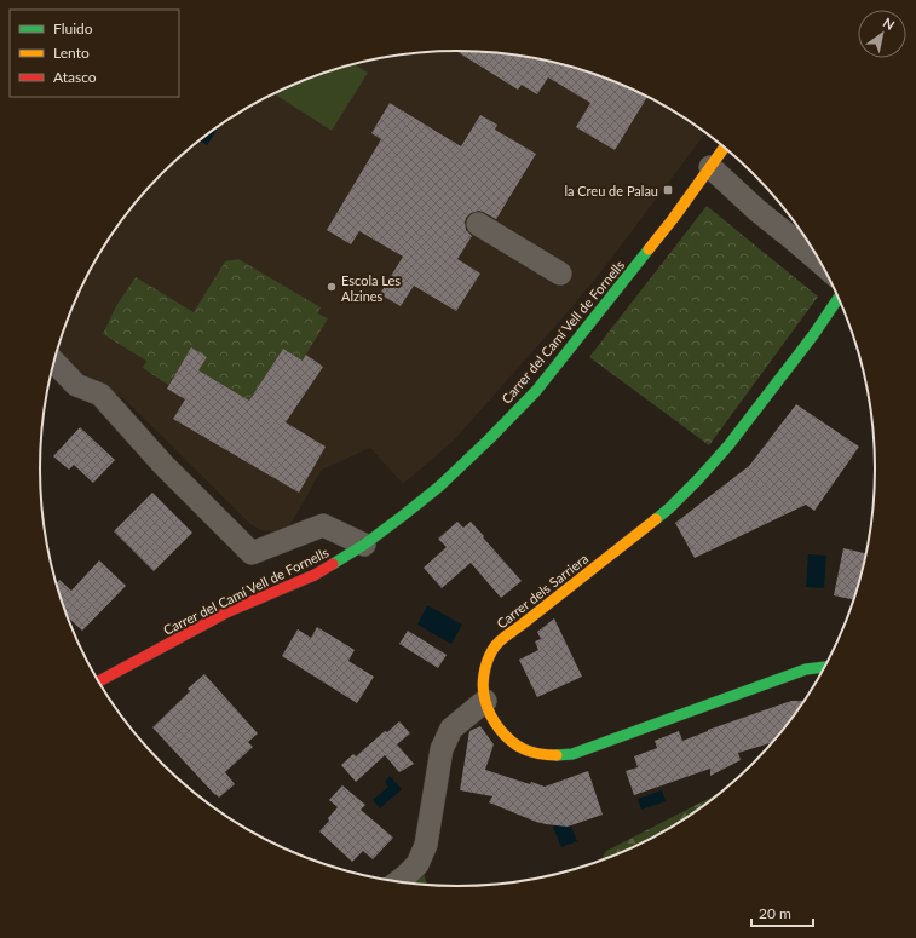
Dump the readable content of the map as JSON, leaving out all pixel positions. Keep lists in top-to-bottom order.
{
  "streets": {
    "street": ["Carrer del Camí Vell de Fornells", "Carrer dels Sarriera"]
  },
  "places": {
    "transit": ["la Creu de Palau"],
    "other": ["Escola Les Alzines"]
  },
  "legend": ["Fluido", "Lento", "Atasco"],
  "scale_bar": "20 m",
  "north": "top right"
}
